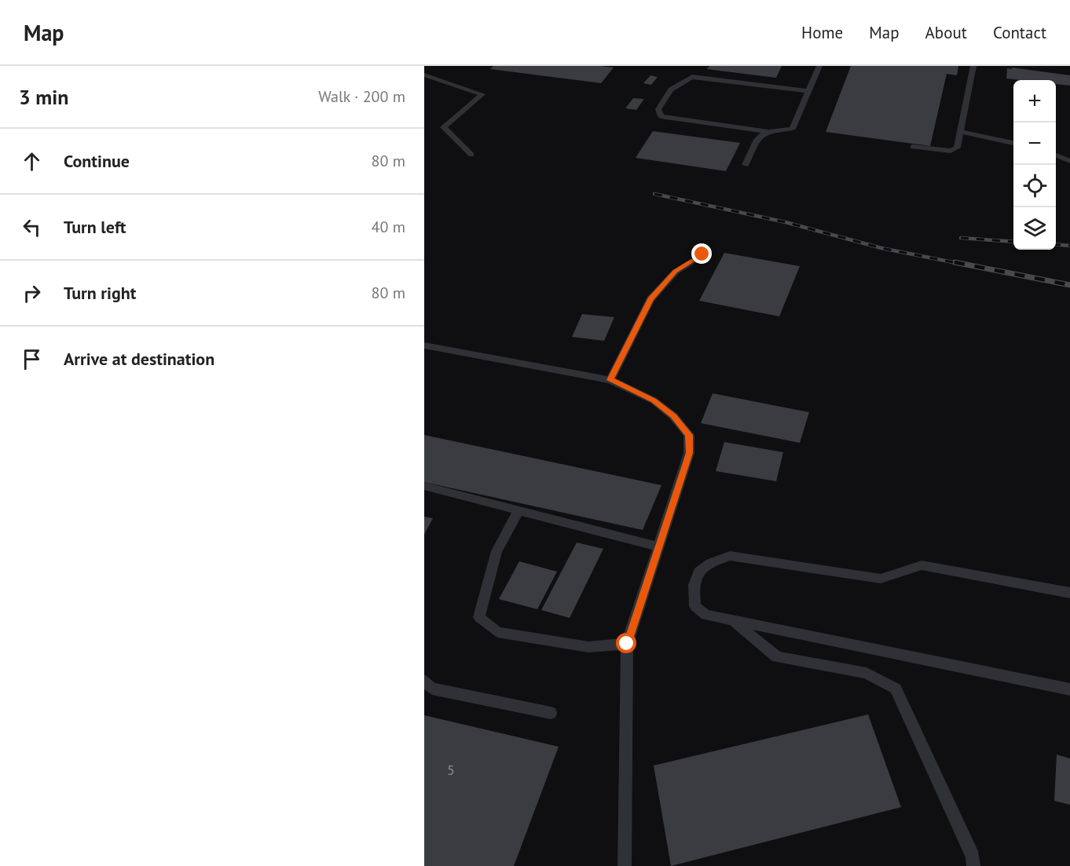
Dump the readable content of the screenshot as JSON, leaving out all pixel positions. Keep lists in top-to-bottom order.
{
  "house_numbers": ["5"],
  "page": {
    "header": "Map",
    "nav": [
      "Home",
      "Map",
      "About",
      "Contact"
    ],
    "heading": ["3 min", "Walk · 200 m"],
    "map_buttons": ["+", "−"],
    "list": [
      ["Continue", "80 m"],
      ["Turn left", "40 m"],
      ["Turn right", "80 m"],
      "Arrive at destination"
    ]
  }
}
